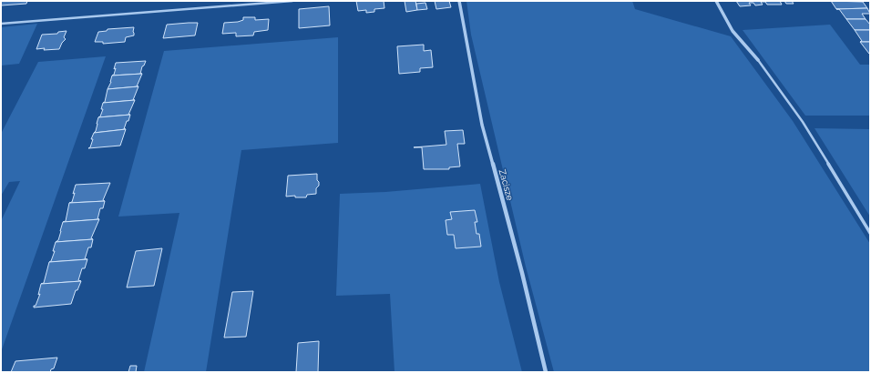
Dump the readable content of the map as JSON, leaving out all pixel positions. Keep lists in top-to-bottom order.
{
  "streets": {
    "street": ["Zacisze"]
  }
}
